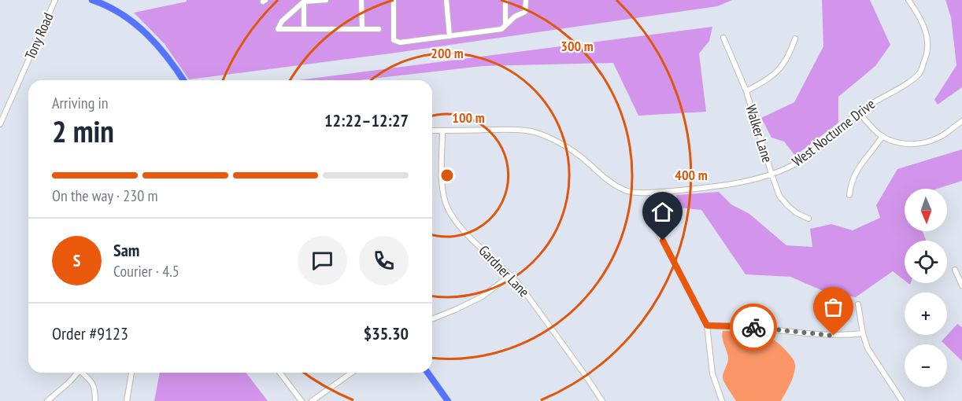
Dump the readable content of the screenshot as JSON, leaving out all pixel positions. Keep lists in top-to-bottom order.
{
  "streets": {
    "street": [
      "Tony Road",
      "West Nocturne Drive",
      "Walker Lane",
      "Gardner Lane"
    ]
  },
  "crossings": [
    ["West Nocturne Drive", "Walker Lane"],
    ["West Nocturne Drive", "Gardner Lane"]
  ],
  "north": "bottom",
  "page": {
    "heading": ["2 min", "Arriving in", "12:22–12:27"],
    "panel": [
      "Sam",
      "Courier · 4.5",
      "Order #9123",
      "$35.30"
    ],
    "bar": "On the way · 230 m",
    "map_buttons": ["+", "−"],
    "round": "S"
  },
  "rings": [
    "300 m",
    "200 m",
    "100 m",
    "400 m"
  ]
}
